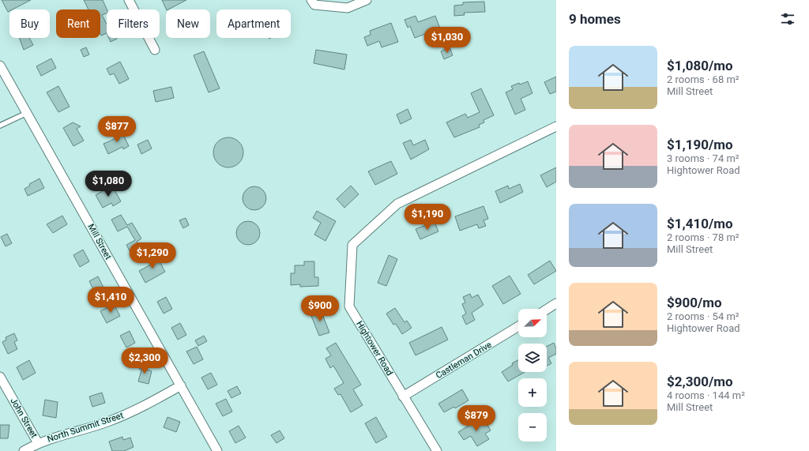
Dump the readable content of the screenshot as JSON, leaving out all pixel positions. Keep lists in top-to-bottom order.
{
  "streets": {
    "street": [
      "Mill Street",
      "Hightower Road",
      "Castleman Drive",
      "John Street",
      "North Summit Street"
    ]
  },
  "crossings": [
    ["Mill Street", "North Summit Street"],
    ["Hightower Road", "Castleman Drive"],
    ["John Street", "North Summit Street"]
  ],
  "north": "top right",
  "page": {
    "heading": "9 homes",
    "chip": [
      "Buy",
      "Rent",
      "Filters",
      "New",
      "Apartment"
    ],
    "price": [
      "$1,030",
      "$877",
      "$1,080",
      "$1,190",
      "$1,290",
      "$1,410",
      "$900",
      "$2,300",
      "$879"
    ],
    "list": [
      {
        "name": "$1,080/mo",
        "note": "2 rooms · 68 m² · Mill Street"
      },
      {
        "name": "$1,190/mo",
        "note": "3 rooms · 74 m² · Hightower Road"
      },
      {
        "name": "$1,410/mo",
        "note": "2 rooms · 78 m² · Mill Street"
      },
      {
        "name": "$900/mo",
        "note": "2 rooms · 54 m² · Hightower Road"
      },
      {
        "name": "$2,300/mo",
        "note": "4 rooms · 144 m² · Mill Street"
      }
    ],
    "map_buttons": ["+", "−"]
  }
}
